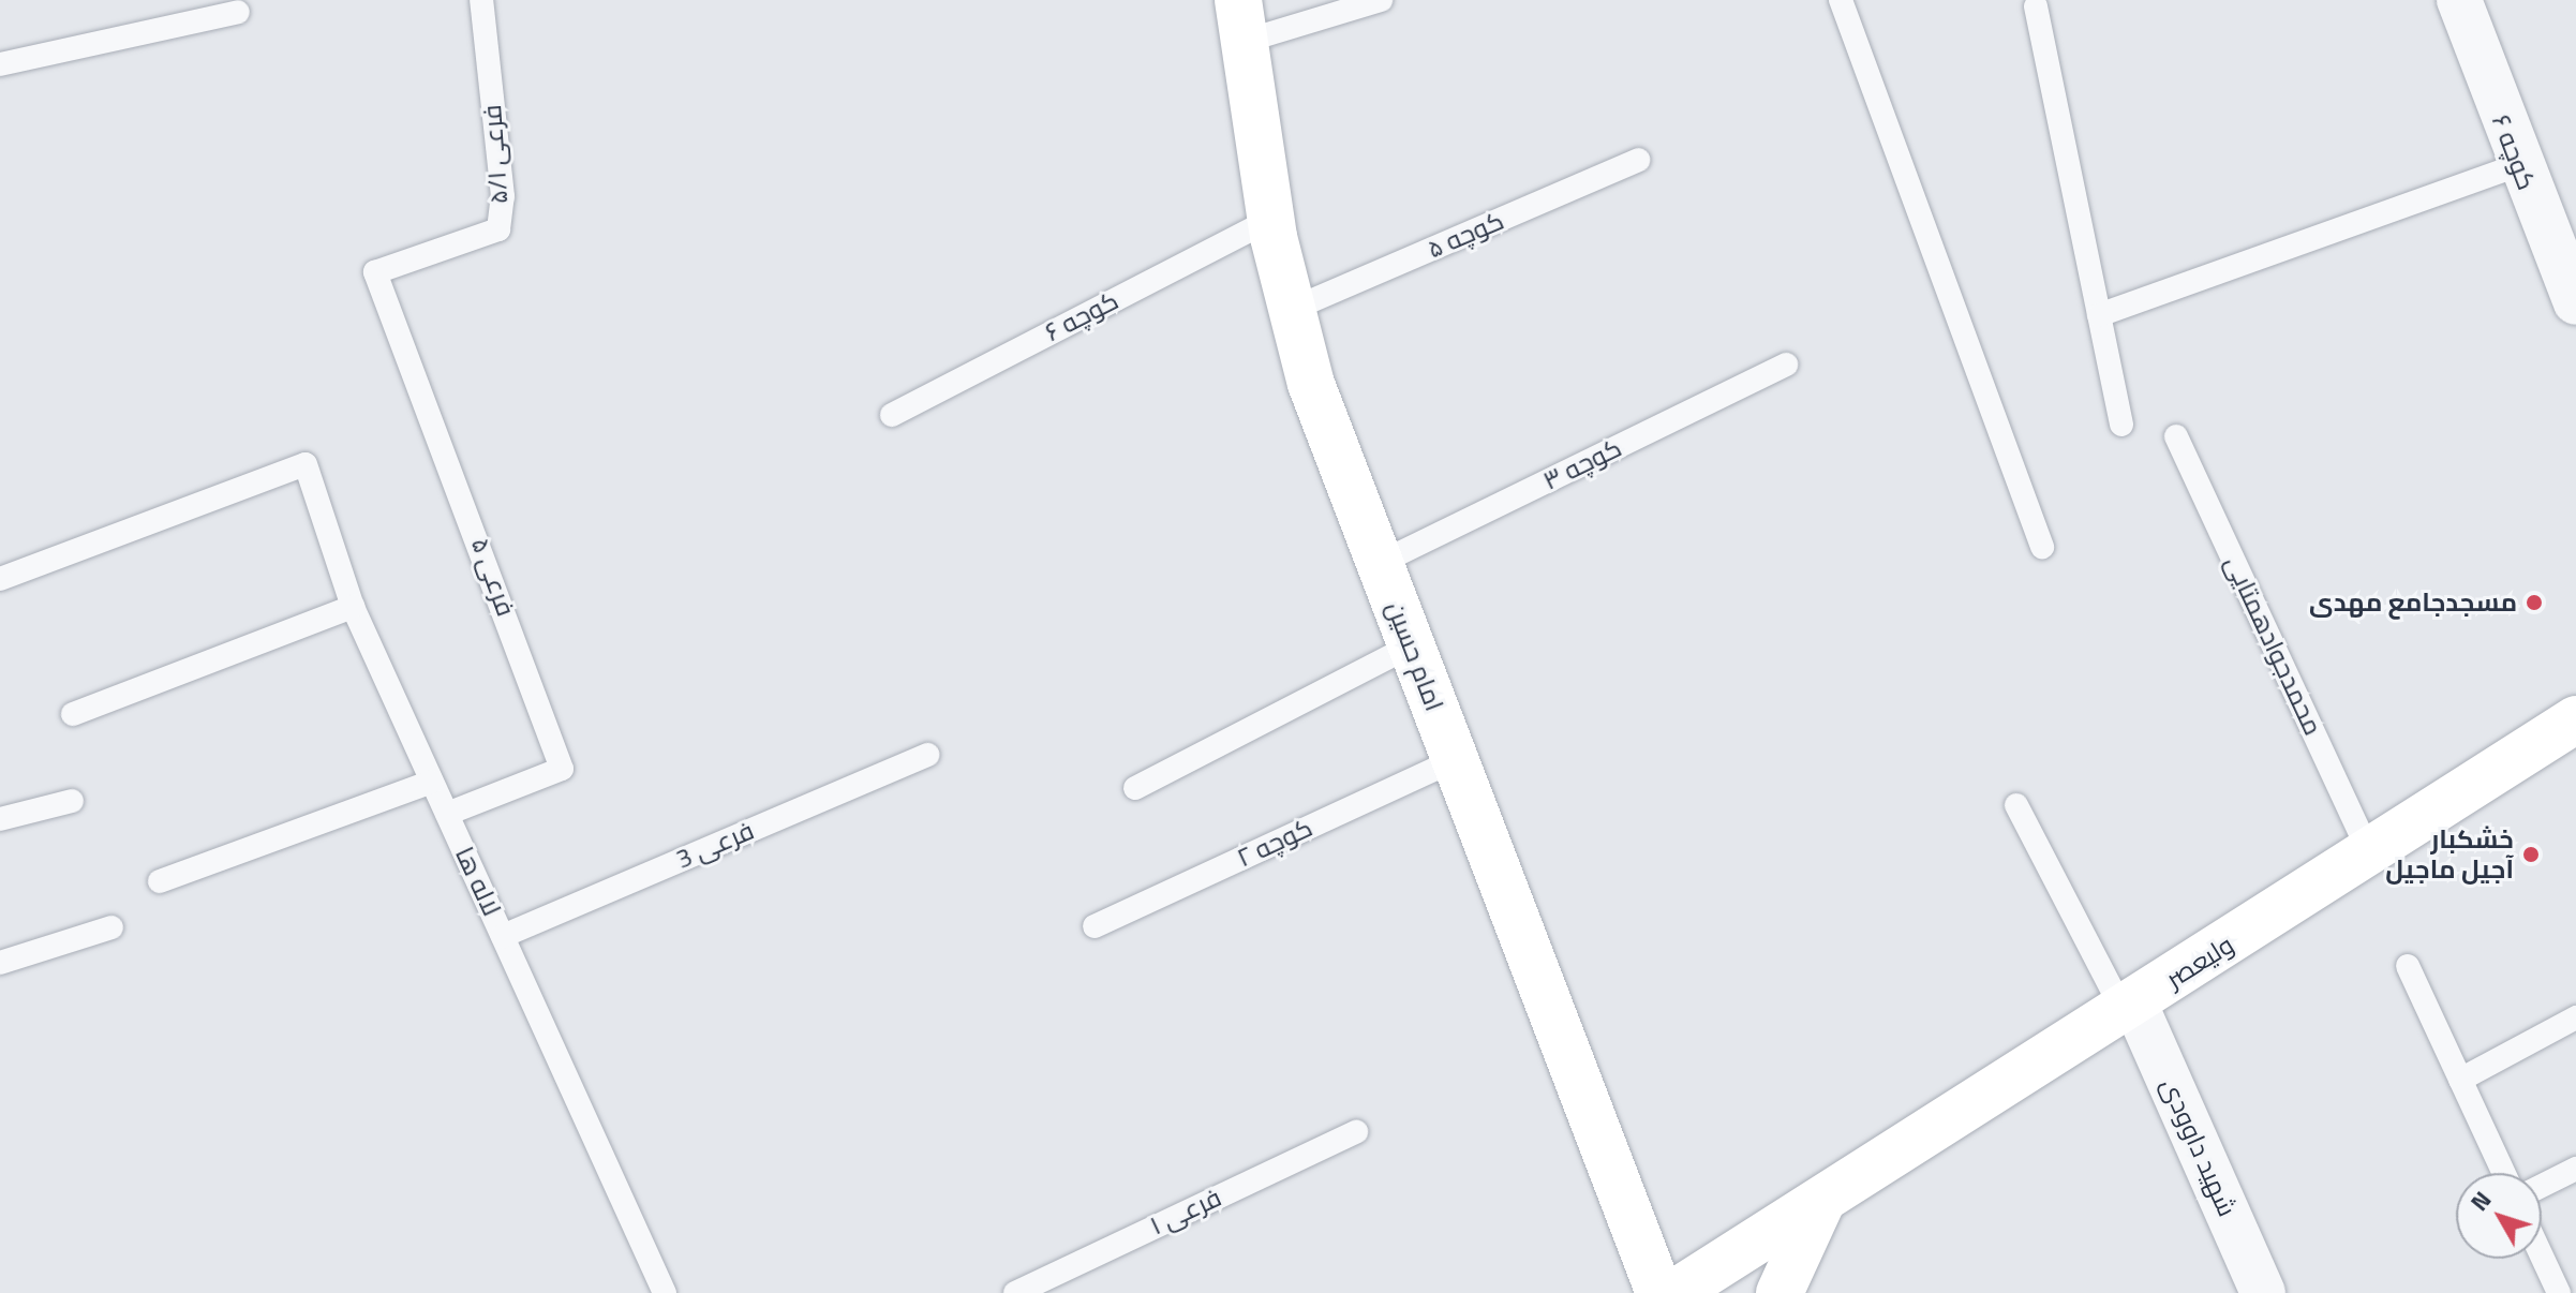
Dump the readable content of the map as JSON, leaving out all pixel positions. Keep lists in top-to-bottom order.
{
  "streets": {
    "street": [
      "۶ کوچه",
      "امام حسین",
      "ولیعصر",
      "شهید داوودی"
    ],
    "lane": [
      "فرعی ۵/۱",
      "کوچه ۵",
      "کوچه ۶",
      "کوچه ۳",
      "فرعی ۵",
      "محمدجوادهمتایی",
      "کوچه ۲",
      "فرعی 3",
      "لاله ها",
      "فرعی ۱"
    ]
  },
  "crossings": [
    ["فرعی ۵/۱", "فرعی ۵"],
    ["کوچه ۵", "امام حسین"],
    ["کوچه ۶", "امام حسین"],
    ["کوچه ۳", "امام حسین"],
    ["فرعی ۵", "لاله ها"],
    ["محمدجوادهمتایی", "ولیعصر"],
    ["امام حسین", "کوچه ۲"],
    ["فرعی 3", "لاله ها"],
    ["ولیعصر", "شهید داوودی"]
  ],
  "places": ["مسجدجامع مهدی", "خشکبار آجیل ماجیل"],
  "north": "top left"
}
